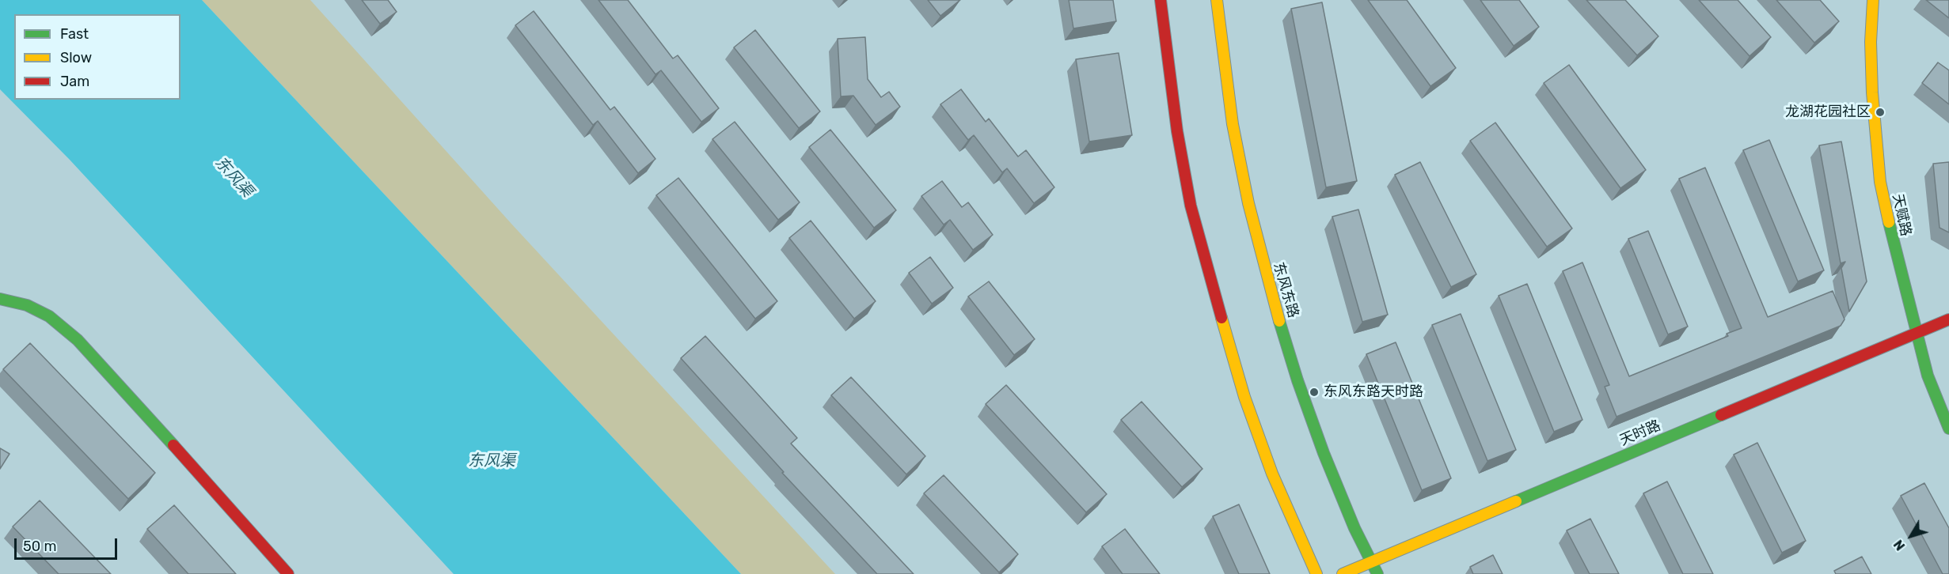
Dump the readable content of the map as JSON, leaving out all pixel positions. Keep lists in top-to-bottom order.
{
  "streets": {
    "street": ["天赋路", "东风东路", "天时路"]
  },
  "crossings": [
    ["天赋路", "天时路"],
    ["东风东路", "天时路"]
  ],
  "water": ["东风渠"],
  "places": ["龙湖花园社区", "东风东路天时路"],
  "legend": ["Fast", "Slow", "Jam"],
  "scale_bar": "50 m",
  "north": "bottom left"
}
